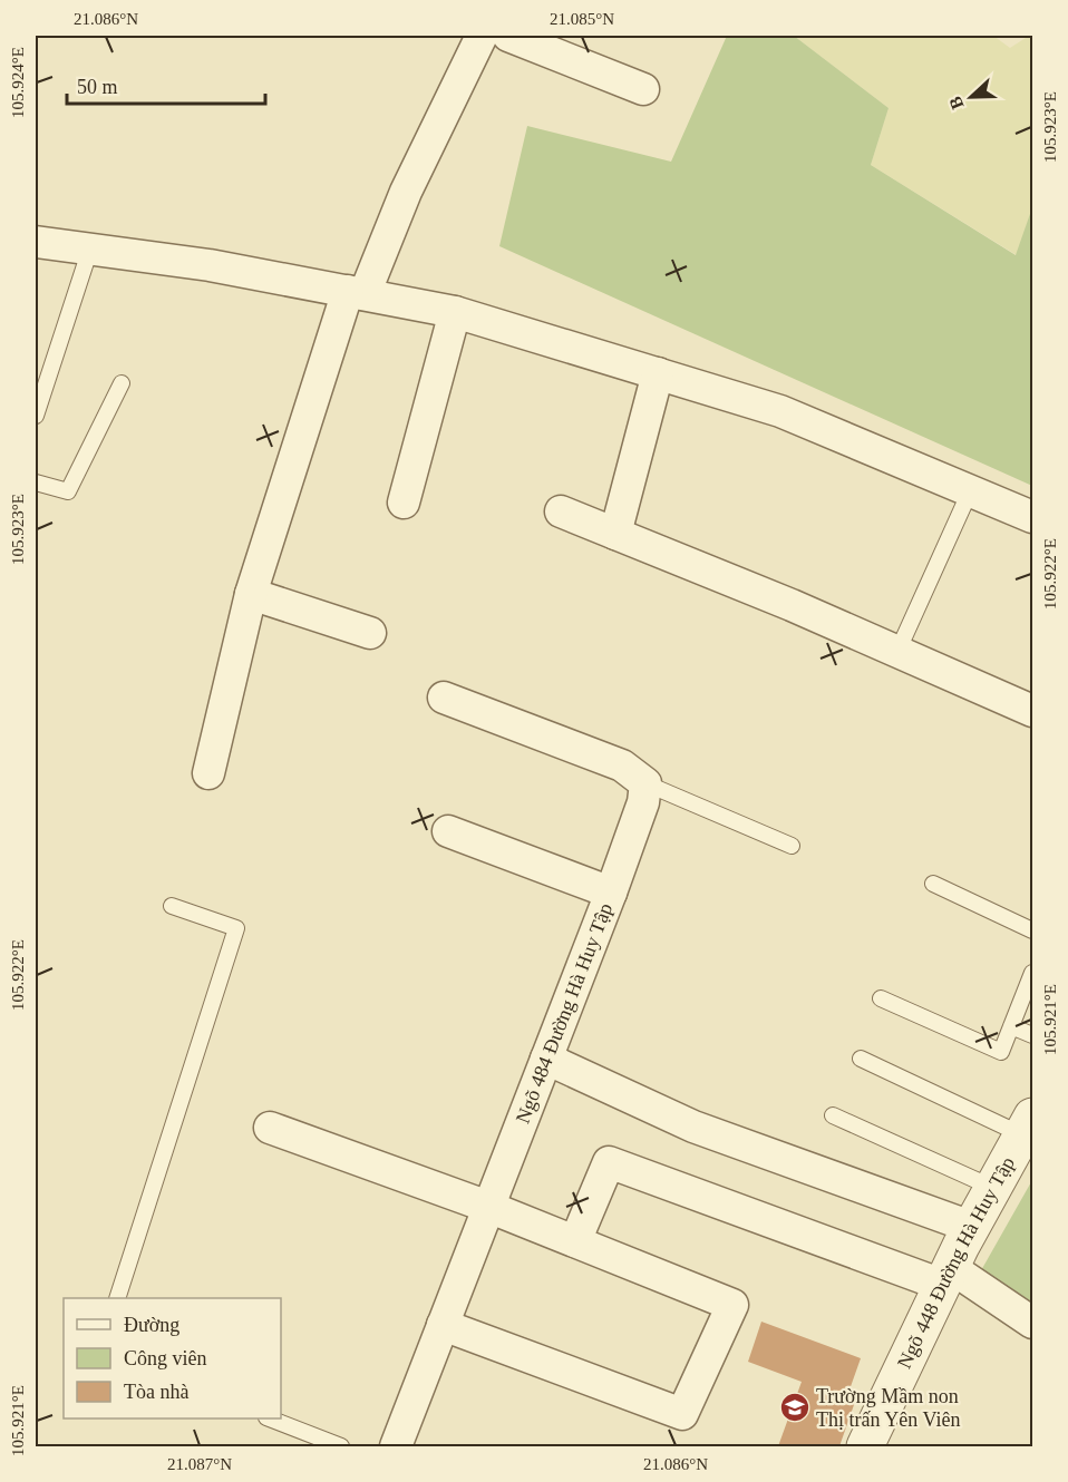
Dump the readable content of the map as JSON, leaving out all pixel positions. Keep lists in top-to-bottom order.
{
  "streets": {
    "street": ["Ngõ 484 Đường Hà Huy Tập", "Ngõ 448 Đường Hà Huy Tập"]
  },
  "places": {
    "school or university": ["Trường Mầm non Thị trấn Yên Viên"]
  },
  "legend": ["Đường", "Công viên", "Tòa nhà"],
  "scale_bar": "50 m",
  "north": "left",
  "coordinates": [
    "21.086°N",
    "21.085°N",
    "105.924°E",
    "105.923°E",
    "105.922°E",
    "105.921°E",
    "21.087°N"
  ]
}
